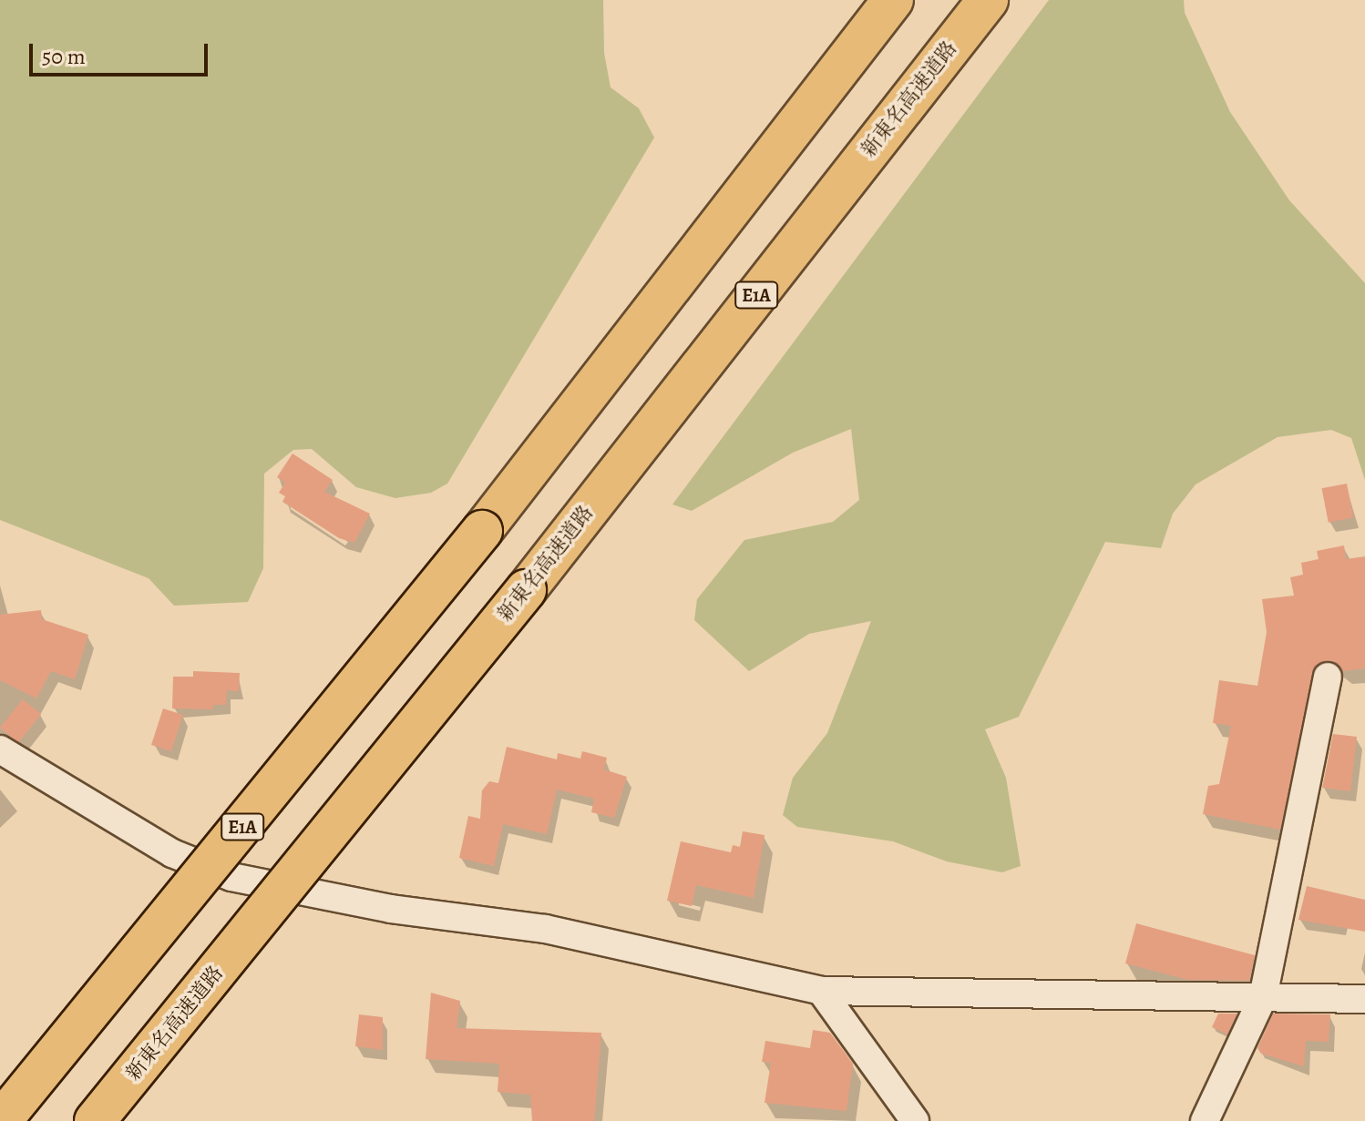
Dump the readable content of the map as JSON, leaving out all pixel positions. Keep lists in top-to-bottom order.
{
  "streets": {
    "highway": ["新東名高速道路", "E1A"]
  },
  "scale_bar": "50 m"
}
